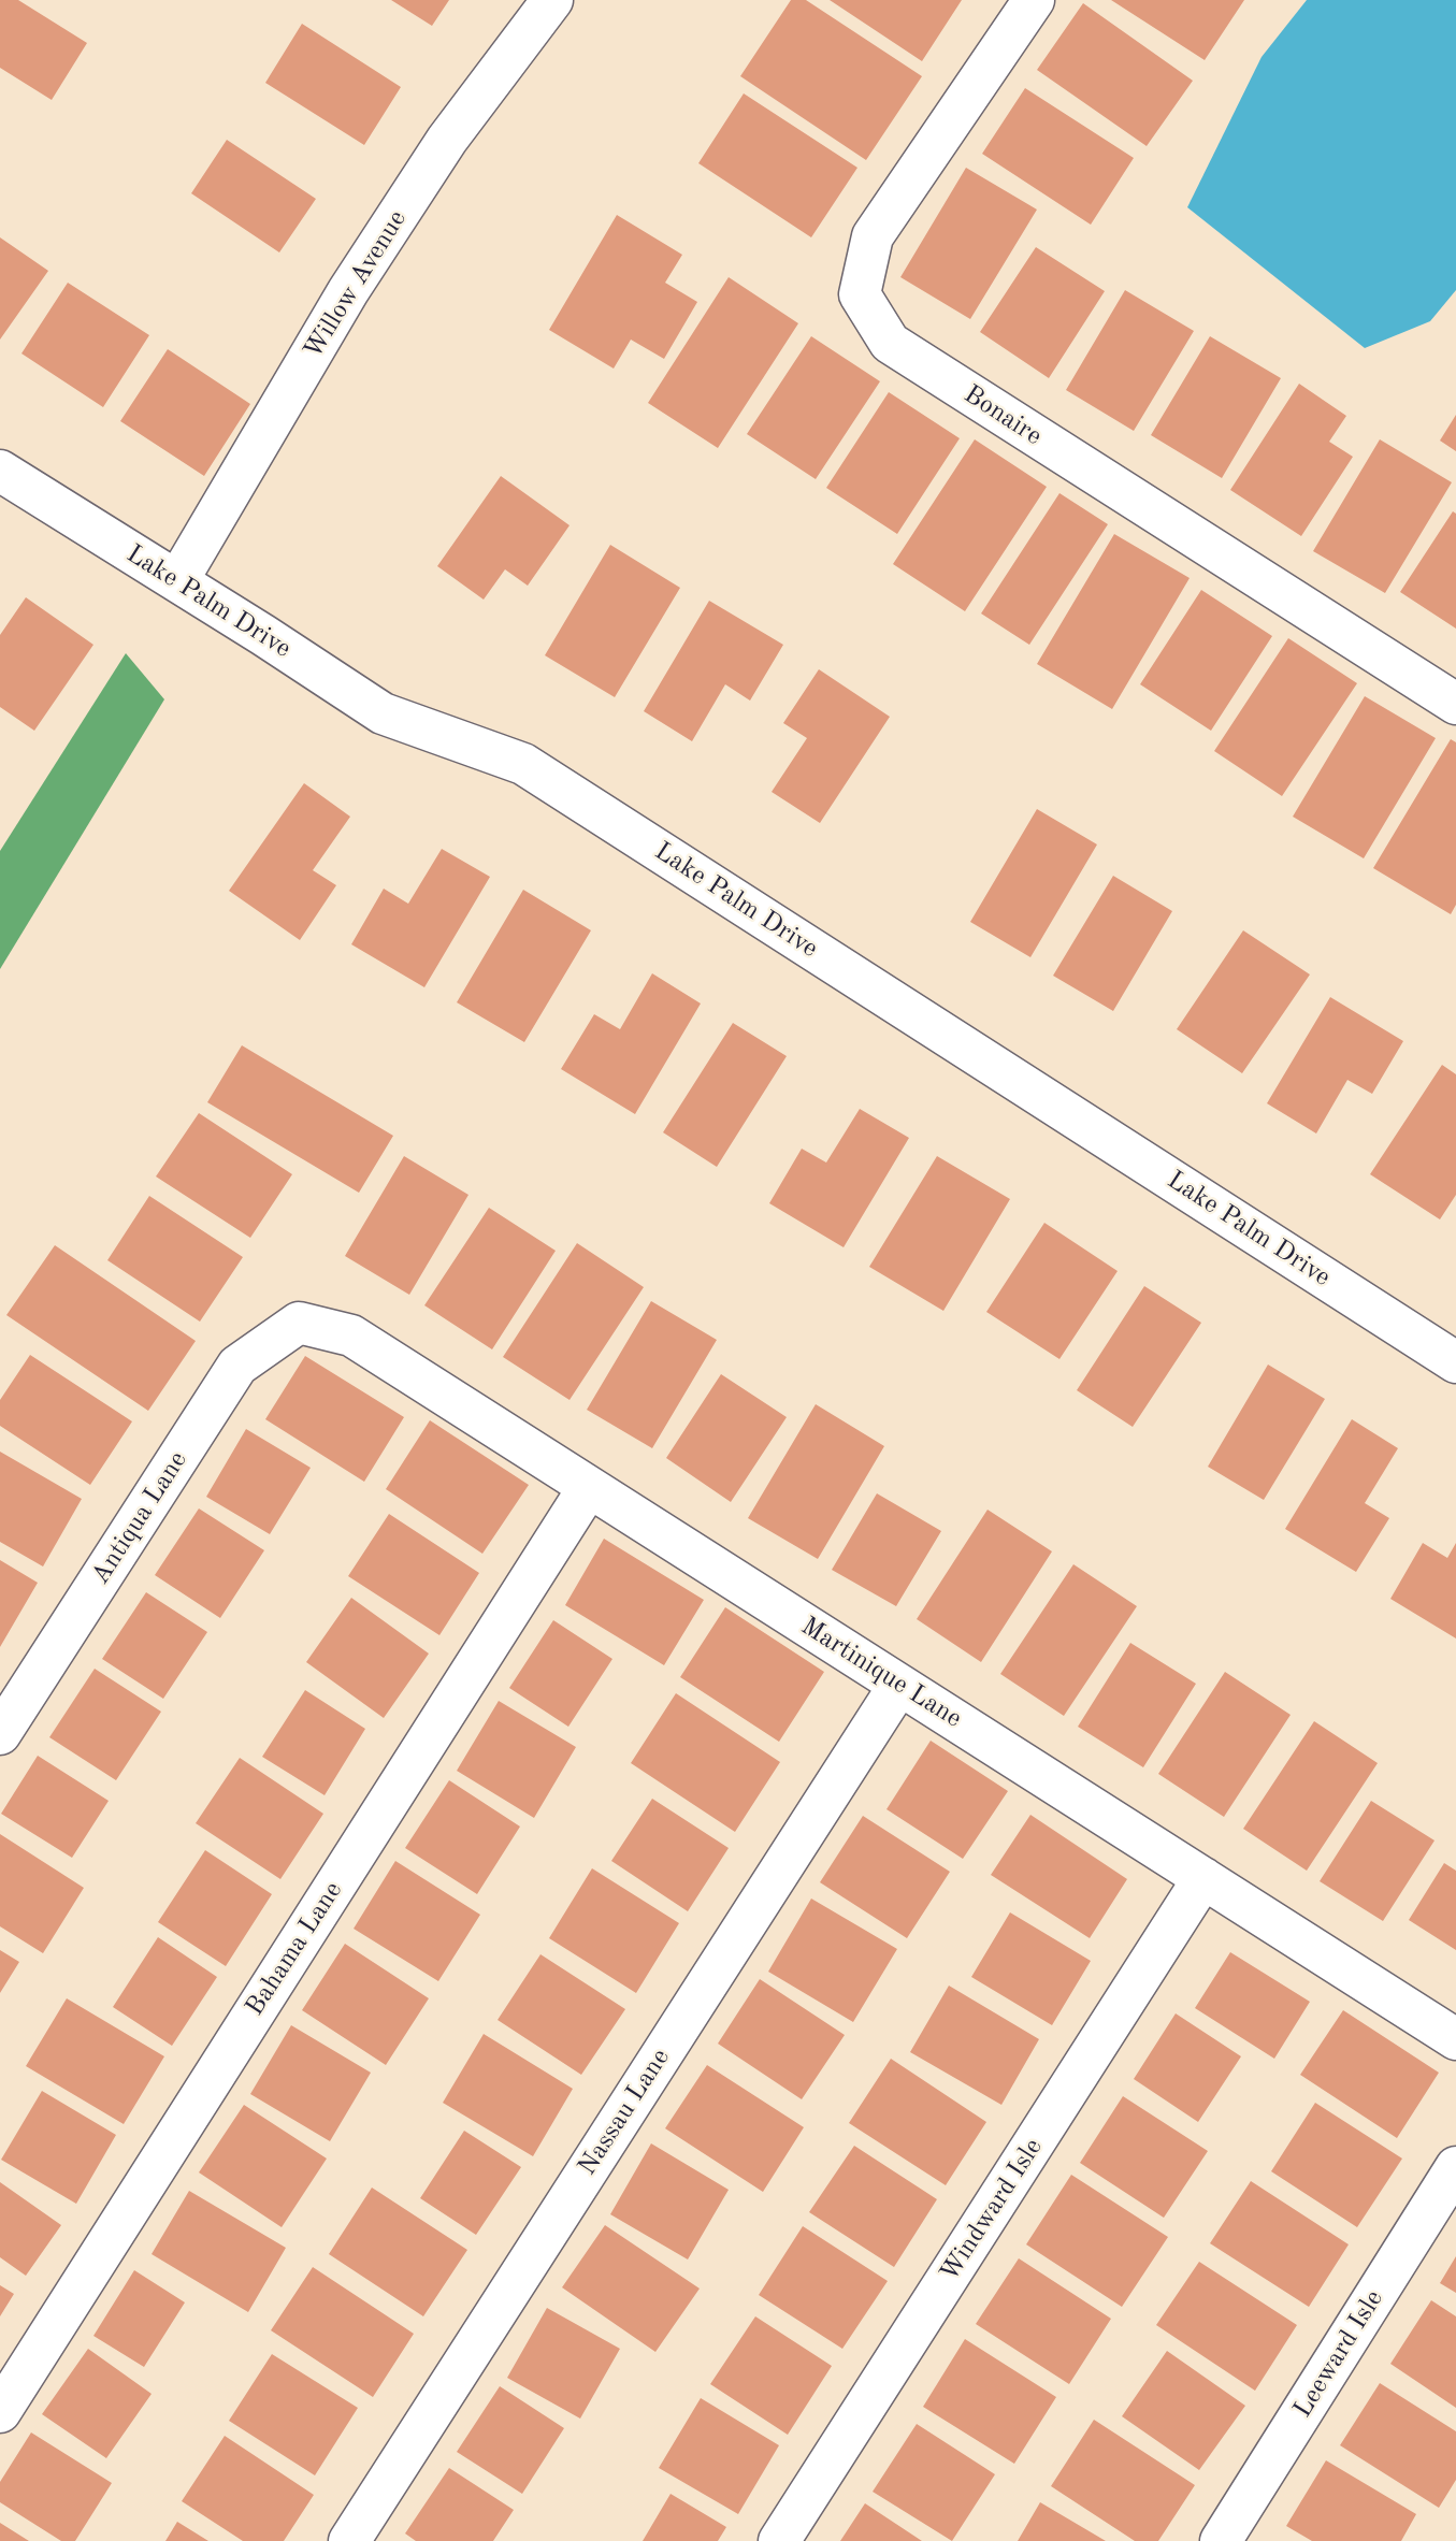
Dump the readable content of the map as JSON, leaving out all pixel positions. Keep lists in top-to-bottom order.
{
  "streets": {
    "street": [
      "Willow Avenue",
      "Bonaire",
      "Lake Palm Drive",
      "Antiqua Lane",
      "Martinique Lane",
      "Bahama Lane",
      "Nassau Lane",
      "Windward Isle",
      "Leeward Isle"
    ]
  },
  "crossings": [
    ["Willow Avenue", "Lake Palm Drive"],
    ["Antiqua Lane", "Martinique Lane"],
    ["Martinique Lane", "Bahama Lane"],
    ["Martinique Lane", "Nassau Lane"],
    ["Martinique Lane", "Windward Isle"]
  ]
}
